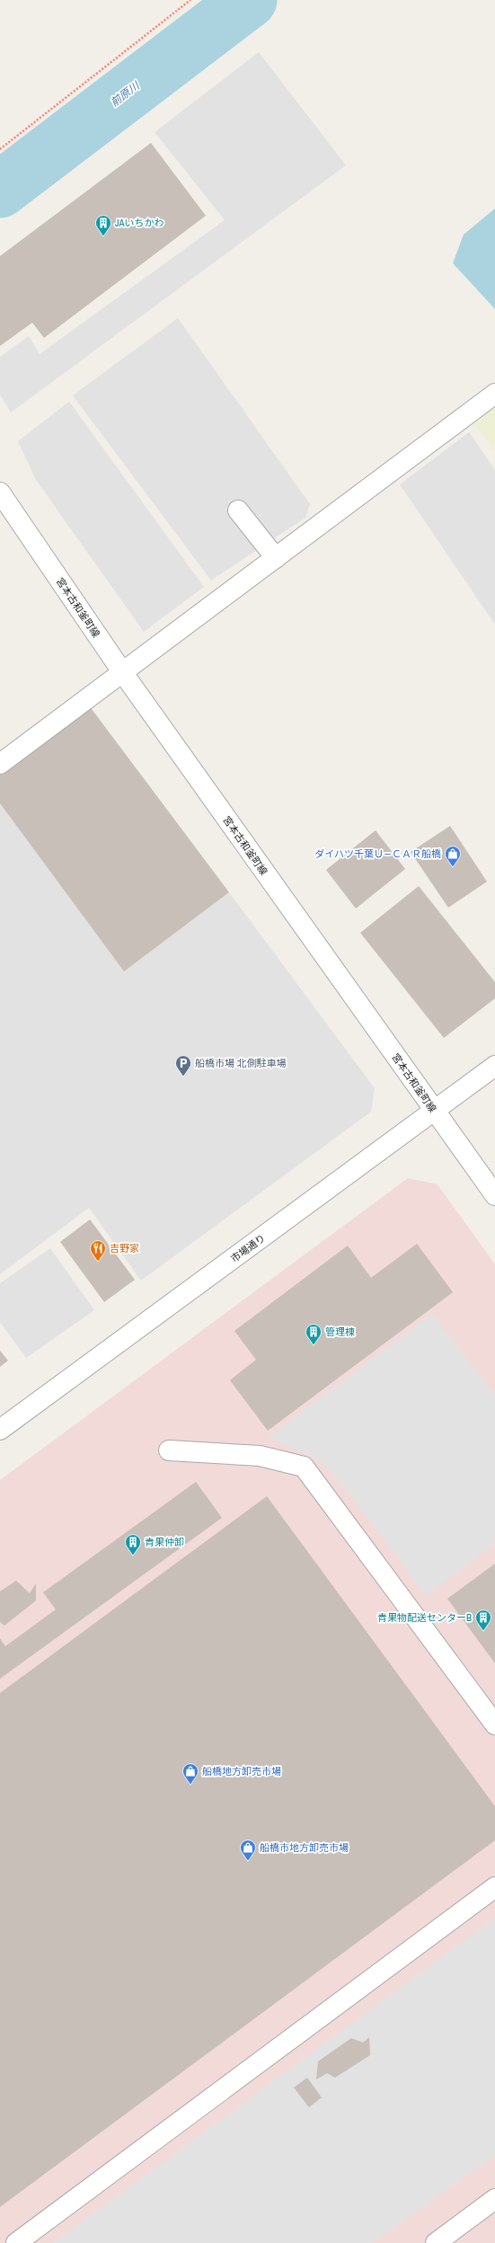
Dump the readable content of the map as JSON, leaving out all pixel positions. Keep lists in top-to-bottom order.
{
  "streets": {
    "street": ["宮本古和釜町線", "市場通り"]
  },
  "crossings": [
    ["宮本古和釜町線", "市場通り"]
  ],
  "water": ["前原川"],
  "places": {
    "building": [
      "JAいちかわ",
      "管理棟",
      "青果仲卸",
      "青果物配送センターB"
    ],
    "shop": ["ダイハツ千葉Ｕ―ＣＡＲ船橋", "船橋地方卸売市場", "船橋市地方卸売市場"],
    "parking": ["船橋市場 北側駐車場"],
    "restaurant": ["吉野家"]
  }
}
